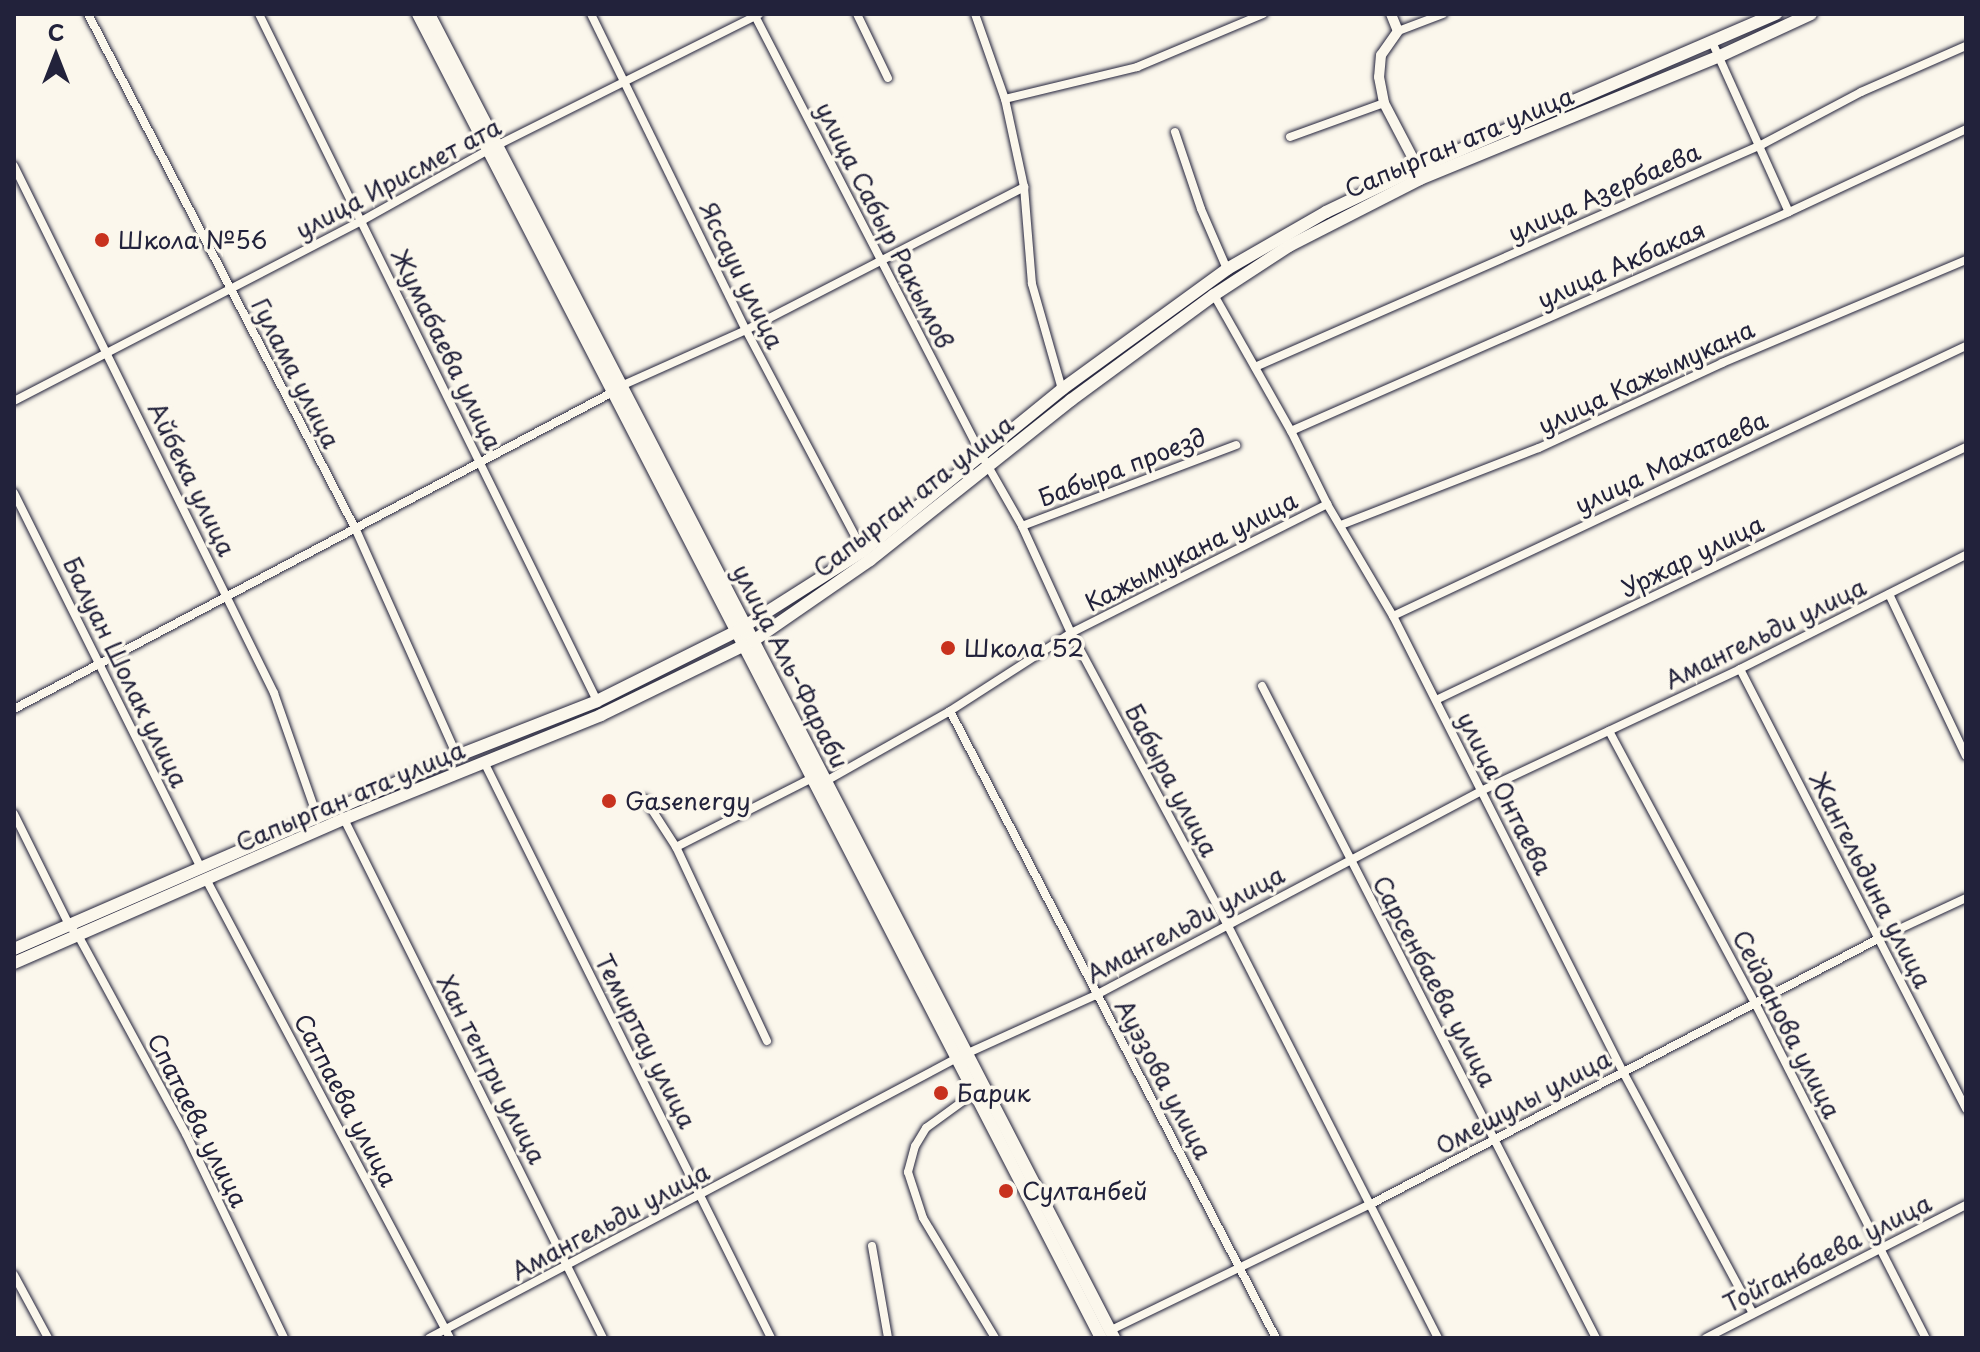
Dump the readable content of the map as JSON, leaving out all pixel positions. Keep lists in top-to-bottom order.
{
  "streets": {
    "main road": ["Сапырган ата улица", "улица Аль-Фараби"],
    "street": [
      "улица Ирисмет ата",
      "улица Азербаева",
      "улица Сабыр Ракымов",
      "улица Акбакая",
      "Яссауи улица",
      "Жумабаева улица",
      "Гулама улица",
      "улица Кажымукана",
      "улица Махатаева",
      "Бабыра проезд",
      "Айбека улица",
      "Кажымукана улица",
      "Уржар улица",
      "Амангельди улица",
      "Балуан Шолак улица",
      "Бабыра улица",
      "улица Онтаева",
      "Жангельдина улица",
      "Сарсенбаева улица",
      "Сейданова улица",
      "Темиртау улица",
      "Хан тенгри улица",
      "Ауэзова улица",
      "Сатпаева улица",
      "Омешулы улица",
      "Спатаева улица",
      "Тойганбаева улица"
    ]
  },
  "crossings": [
    ["Сапырган ата улица", "улица Сабыр Ракымов"],
    ["Сапырган ата улица", "Яссауи улица"],
    ["Сапырган ата улица", "Жумабаева улица"],
    ["Сапырган ата улица", "Гулама улица"],
    ["Сапырган ата улица", "Айбека улица"],
    ["Сапырган ата улица", "улица Аль-Фараби"],
    ["Сапырган ата улица", "Балуан Шолак улица"],
    ["Сапырган ата улица", "Бабыра улица"],
    ["Сапырган ата улица", "улица Онтаева"],
    ["Сапырган ата улица", "Темиртау улица"],
    ["Сапырган ата улица", "Хан тенгри улица"],
    ["Сапырган ата улица", "Сатпаева улица"],
    ["Сапырган ата улица", "Спатаева улица"],
    ["улица Ирисмет ата", "улица Сабыр Ракымов"],
    ["улица Ирисмет ата", "Яссауи улица"],
    ["улица Ирисмет ата", "Жумабаева улица"],
    ["улица Ирисмет ата", "Гулама улица"],
    ["улица Ирисмет ата", "Айбека улица"],
    ["улица Ирисмет ата", "улица Аль-Фараби"],
    ["улица Азербаева", "улица Онтаева"],
    ["улица Сабыр Ракымов", "Бабыра улица"],
    ["улица Акбакая", "улица Онтаева"],
    ["улица Кажымукана", "улица Онтаева"],
    ["улица Махатаева", "улица Онтаева"],
    ["Бабыра проезд", "Бабыра улица"],
    ["Кажымукана улица", "улица Аль-Фараби"],
    ["Кажымукана улица", "Бабыра улица"],
    ["Кажымукана улица", "улица Онтаева"],
    ["Кажымукана улица", "Ауэзова улица"],
    ["Уржар улица", "улица Онтаева"],
    ["Амангельди улица", "улица Аль-Фараби"],
    ["Амангельди улица", "Бабыра улица"],
    ["Амангельди улица", "улица Онтаева"],
    ["Амангельди улица", "Жангельдина улица"],
    ["Амангельди улица", "Сарсенбаева улица"],
    ["Амангельди улица", "Сейданова улица"],
    ["Амангельди улица", "Темиртау улица"],
    ["Амангельди улица", "Хан тенгри улица"],
    ["Амангельди улица", "Ауэзова улица"],
    ["Амангельди улица", "Сатпаева улица"],
    ["улица Аль-Фараби", "Омешулы улица"],
    ["Бабыра улица", "Омешулы улица"],
    ["улица Онтаева", "Омешулы улица"],
    ["улица Онтаева", "Тойганбаева улица"],
    ["Жангельдина улица", "Омешулы улица"],
    ["Сарсенбаева улица", "Омешулы улица"],
    ["Сейданова улица", "Омешулы улица"],
    ["Сейданова улица", "Тойганбаева улица"],
    ["Ауэзова улица", "Омешулы улица"]
  ],
  "places": [
    "Школа №56",
    "Школа 52",
    "Gasenergy",
    "Барик",
    "Султанбей"
  ],
  "north": "top"
}
